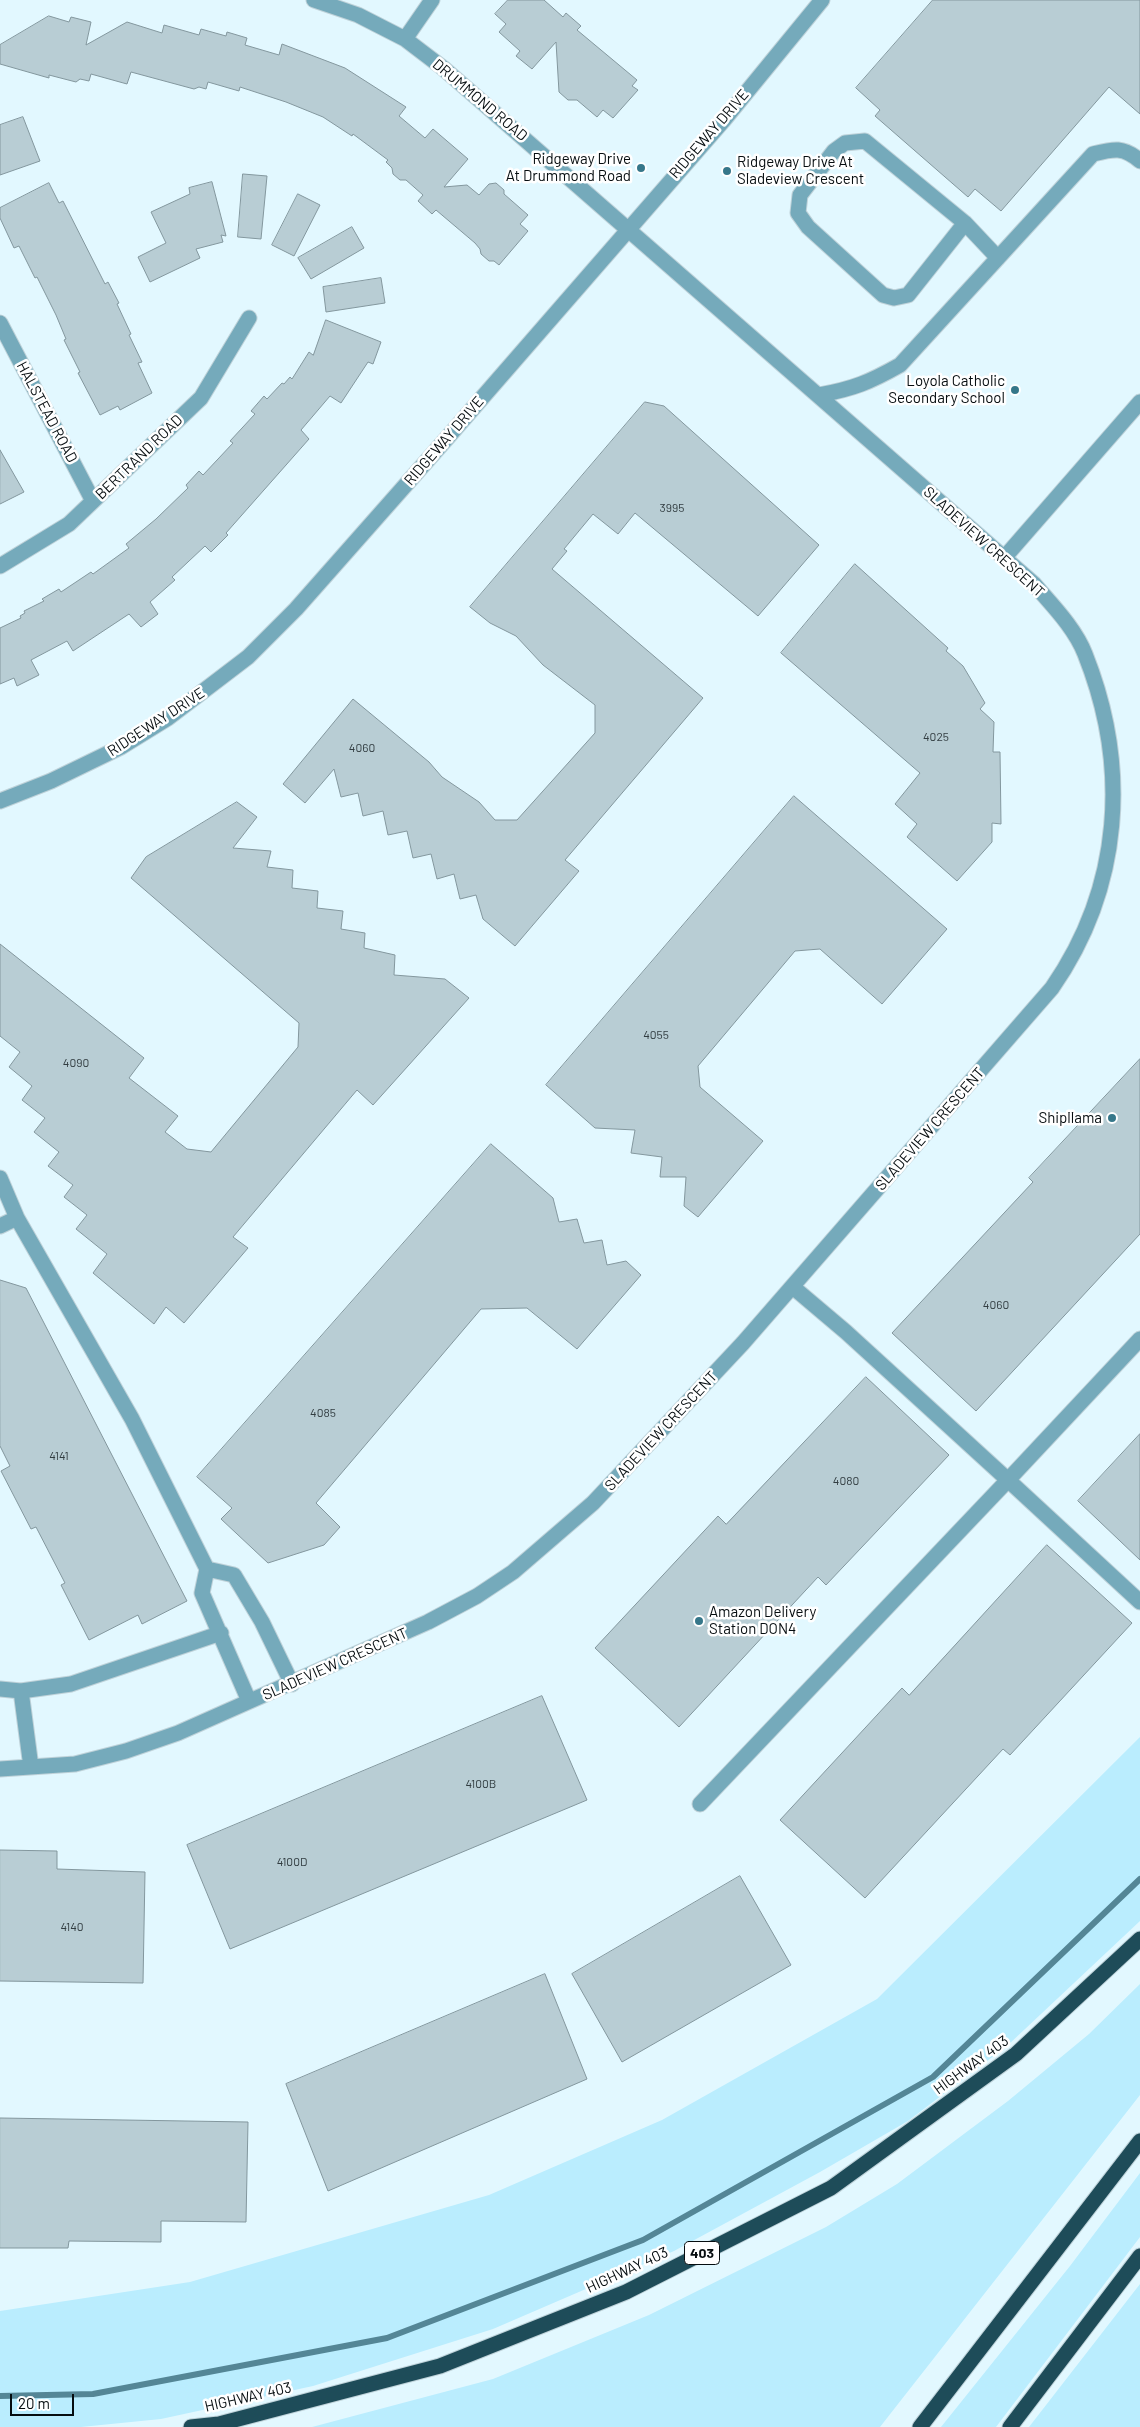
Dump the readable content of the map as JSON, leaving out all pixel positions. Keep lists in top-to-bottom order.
{
  "streets": {
    "highway": ["HIGHWAY 403", "403"],
    "street": [
      "DRUMMOND ROAD",
      "RIDGEWAY DRIVE",
      "HALSTEAD ROAD",
      "BERTRAND ROAD",
      "SLADEVIEW CRESCENT"
    ]
  },
  "crossings": [
    ["DRUMMOND ROAD", "RIDGEWAY DRIVE"],
    ["DRUMMOND ROAD", "SLADEVIEW CRESCENT"],
    ["RIDGEWAY DRIVE", "SLADEVIEW CRESCENT"],
    ["HALSTEAD ROAD", "BERTRAND ROAD"]
  ],
  "places": [
    "Ridgeway Drive At Drummond Road",
    "Ridgeway Drive At Sladeview Crescent",
    "Loyola Catholic Secondary School",
    "Shipllama",
    "Amazon Delivery Station DON4"
  ],
  "house_numbers": [
    "3995",
    "4025",
    "4060",
    "4055",
    "4090",
    "4060",
    "4085",
    "4141",
    "4080",
    "4100B",
    "4100D",
    "4140"
  ],
  "scale_bar": "20 m"
}
